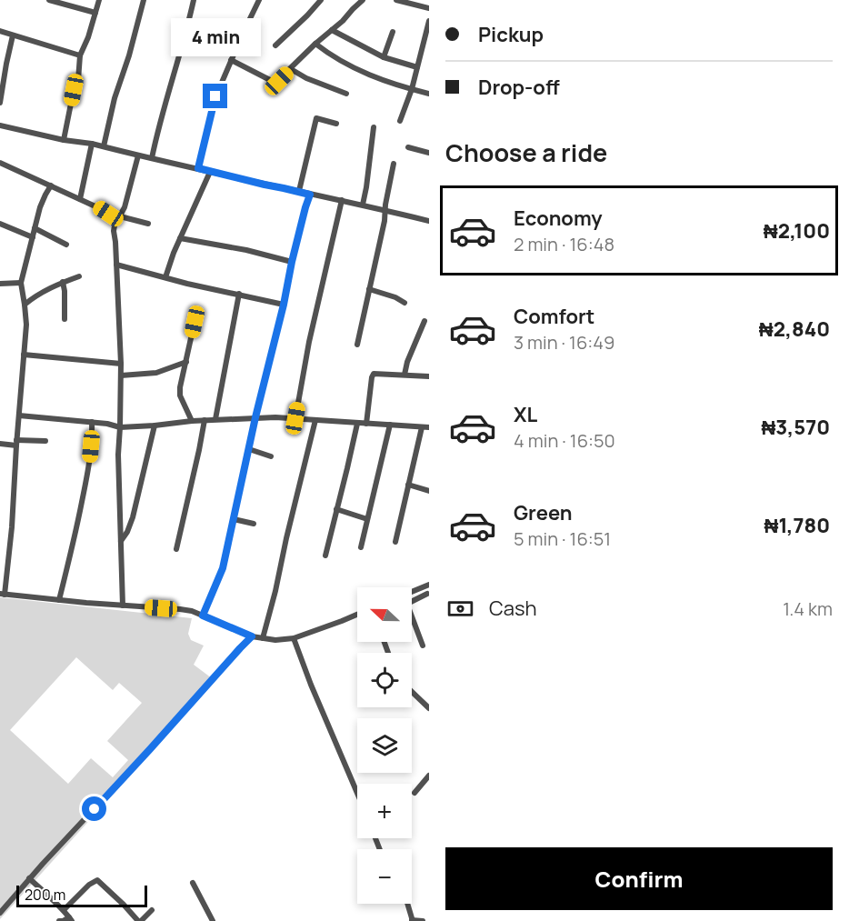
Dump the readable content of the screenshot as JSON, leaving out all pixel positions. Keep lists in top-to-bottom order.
{
  "scale_bar": "200 m",
  "north": "left",
  "page": {
    "banner": ["Pickup", "Drop-off"],
    "bubble": "4 min",
    "heading": "Choose a ride",
    "list": [
      {
        "name": "Economy",
        "note": "2 min · 16:48",
        "value": "₦2,100"
      },
      {
        "name": "Comfort",
        "note": "3 min · 16:49",
        "value": "₦2,840"
      },
      {
        "name": "XL",
        "note": "4 min · 16:50",
        "value": "₦3,570"
      },
      {
        "name": "Green",
        "note": "5 min · 16:51",
        "value": "₦1,780"
      }
    ],
    "pay": ["Cash", "1.4 km"],
    "map_buttons": ["+", "−"],
    "buttons": "Confirm",
    "scale": "200 m"
  }
}
